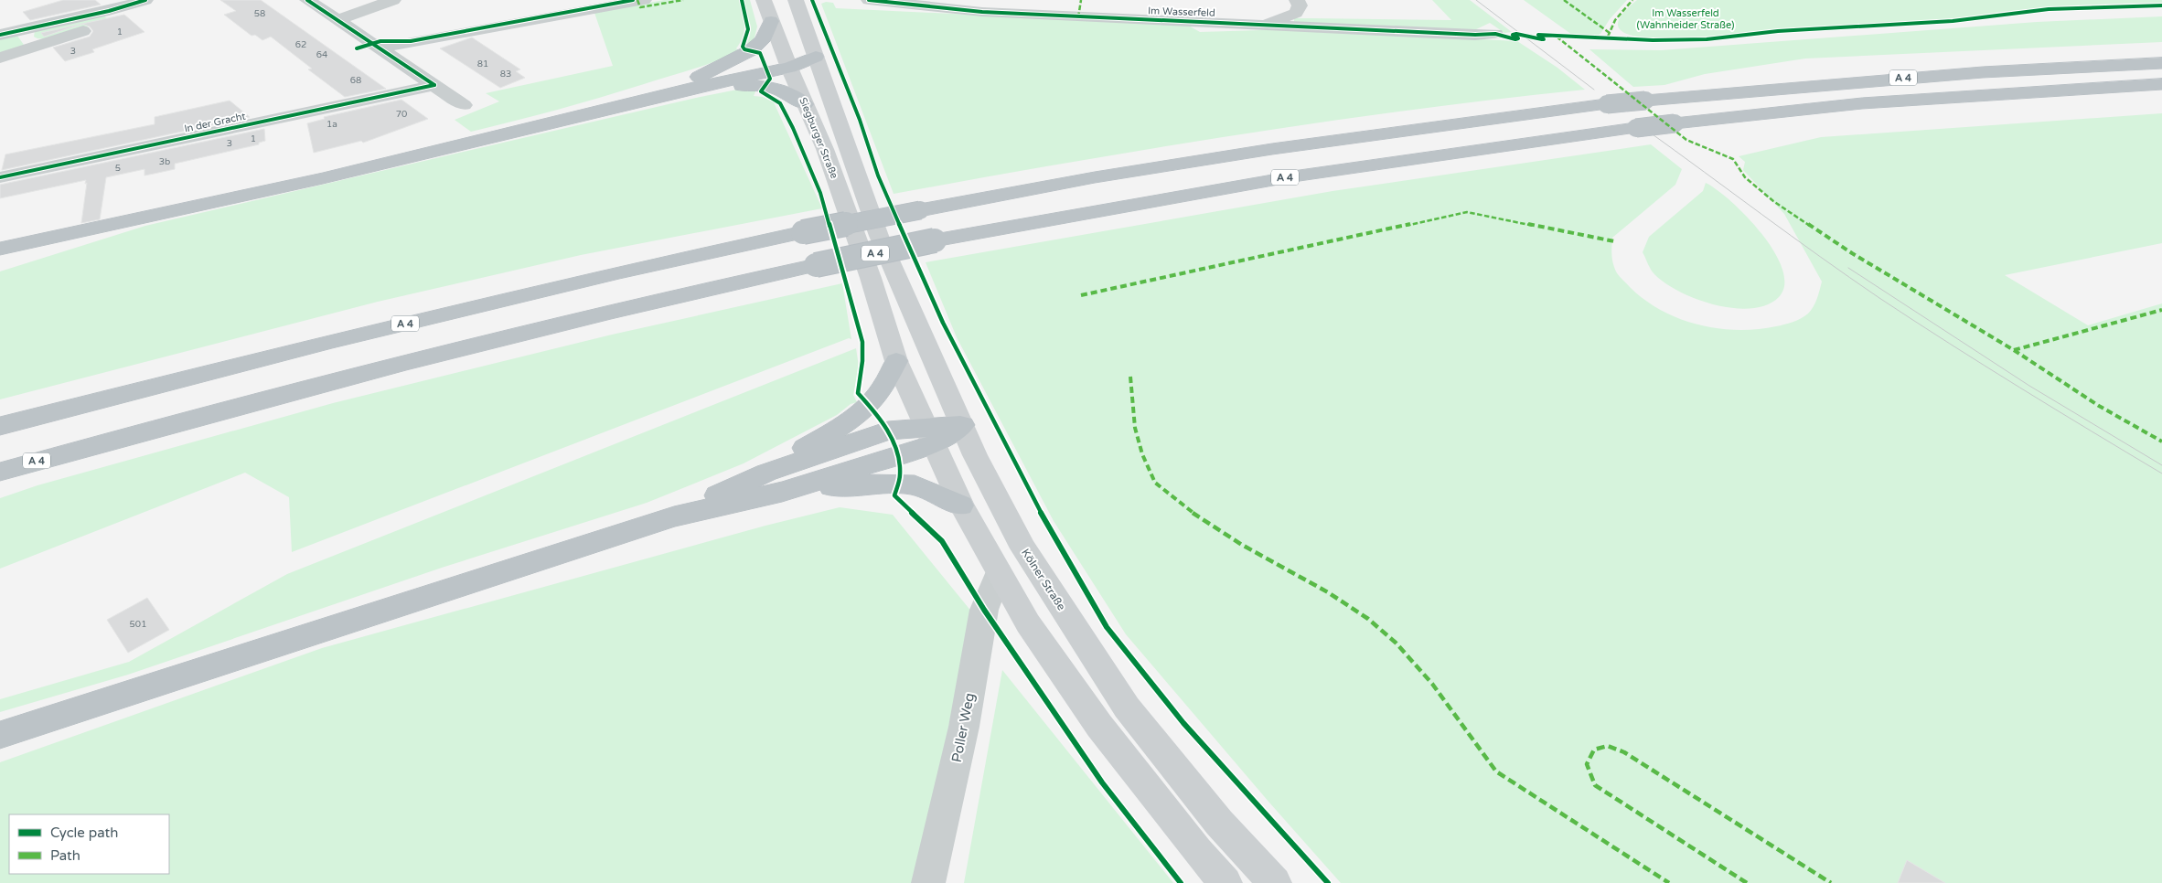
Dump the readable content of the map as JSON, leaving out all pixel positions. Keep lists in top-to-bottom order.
{
  "streets": {
    "highway": ["A 4"],
    "main road": ["Siegburger Straße", "Kölner Straße"],
    "street": ["Im Wasserfeld", "In der Gracht", "Poller Weg"]
  },
  "crossings": [
    ["Siegburger Straße", "Kölner Straße"]
  ],
  "parks": ["Im Wasserfeld (Wahnheider Straße)"],
  "house_numbers": [
    "58",
    "1",
    "62",
    "3",
    "64",
    "81",
    "83",
    "68",
    "70",
    "1a",
    "1",
    "3",
    "3b",
    "5",
    "501"
  ],
  "legend": ["Cycle path", "Path"]
}
